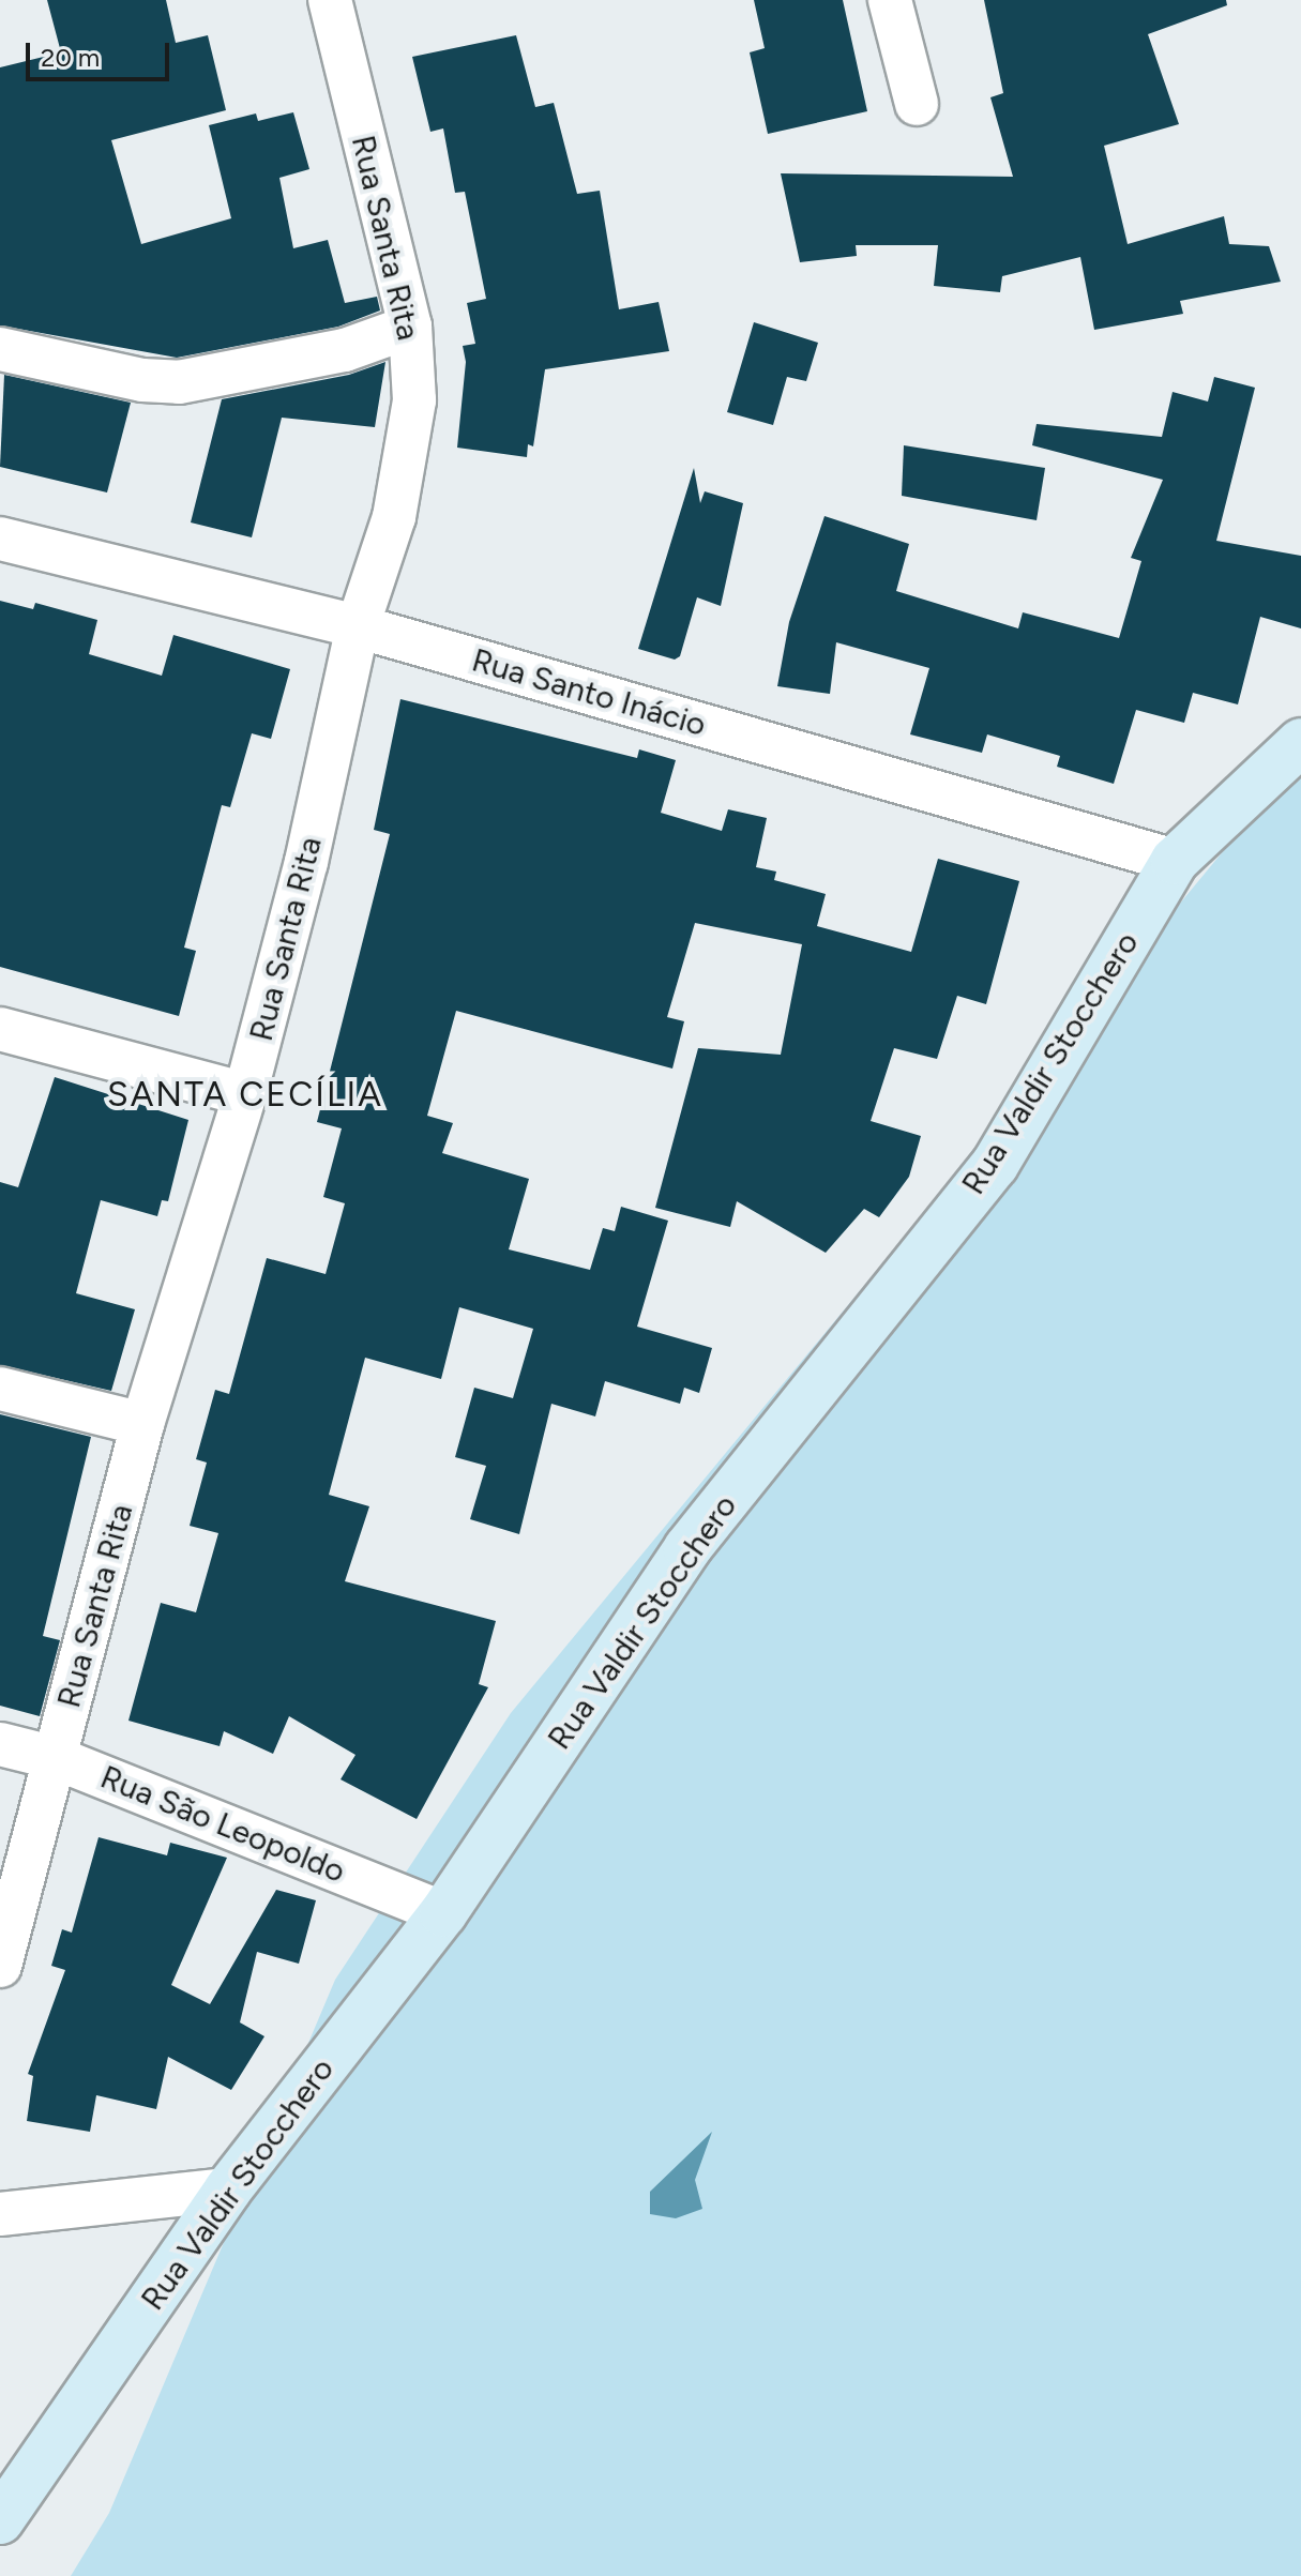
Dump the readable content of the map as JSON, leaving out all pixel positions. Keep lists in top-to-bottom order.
{
  "streets": {
    "main road": ["Rua Valdir Stocchero"],
    "street": ["Rua Santa Rita", "Rua Santo Inácio", "Rua São Leopoldo"]
  },
  "crossings": [
    ["Rua Santa Rita", "Rua Santo Inácio"],
    ["Rua Santa Rita", "Rua São Leopoldo"],
    ["Rua Santo Inácio", "Rua Valdir Stocchero"],
    ["Rua Valdir Stocchero", "Rua São Leopoldo"]
  ],
  "districts": ["SANTA CECÍLIA"],
  "scale_bar": "20 m"
}
